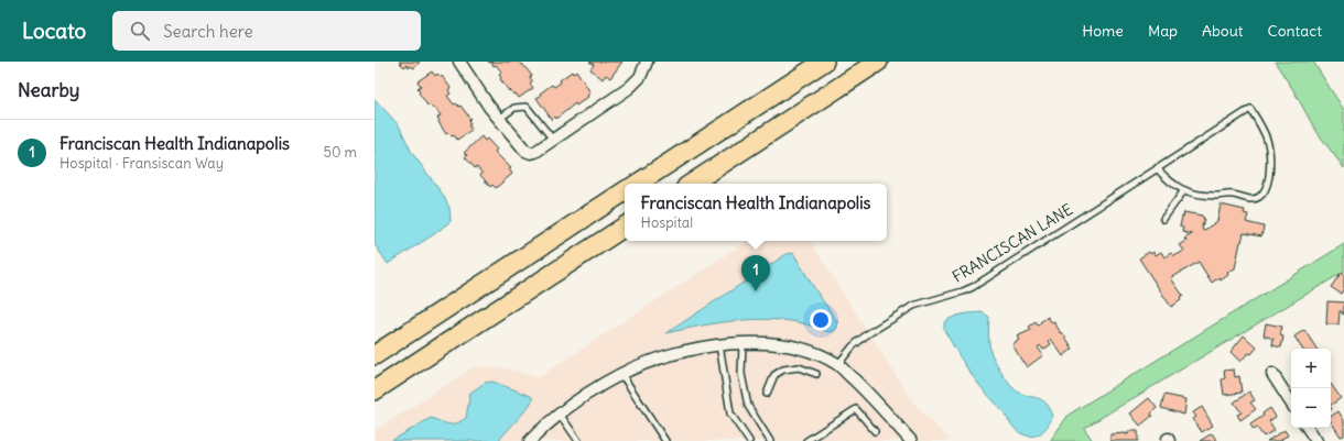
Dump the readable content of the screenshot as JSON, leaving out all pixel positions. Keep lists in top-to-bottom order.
{
  "streets": {
    "lane": ["FRANCISCAN LANE"]
  },
  "page": {
    "header": "Locato",
    "search": "Search here",
    "nav": [
      "Home",
      "Map",
      "About",
      "Contact"
    ],
    "heading": "Nearby",
    "list": [
      {
        "mark": "1",
        "name": "Franciscan Health Indianapolis",
        "note": "Hospital · Fransiscan Way",
        "value": "50 m"
      }
    ],
    "popup": ["Franciscan Health Indianapolis", "Hospital"],
    "pins": "1",
    "map_buttons": ["+", "−"]
  }
}
